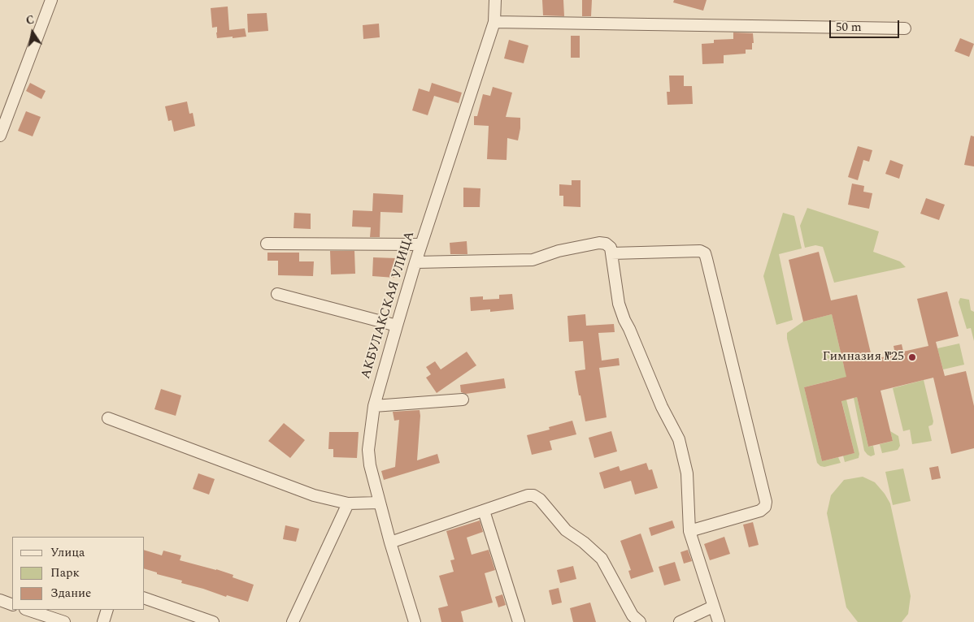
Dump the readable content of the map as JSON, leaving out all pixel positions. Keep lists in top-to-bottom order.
{
  "streets": {
    "street": ["АКБУЛАКСКАЯ УЛИЦА"]
  },
  "places": ["Гимназия №25"],
  "legend": ["Улица", "Парк", "Здание"],
  "scale_bar": "50 m",
  "north": "top"
}
